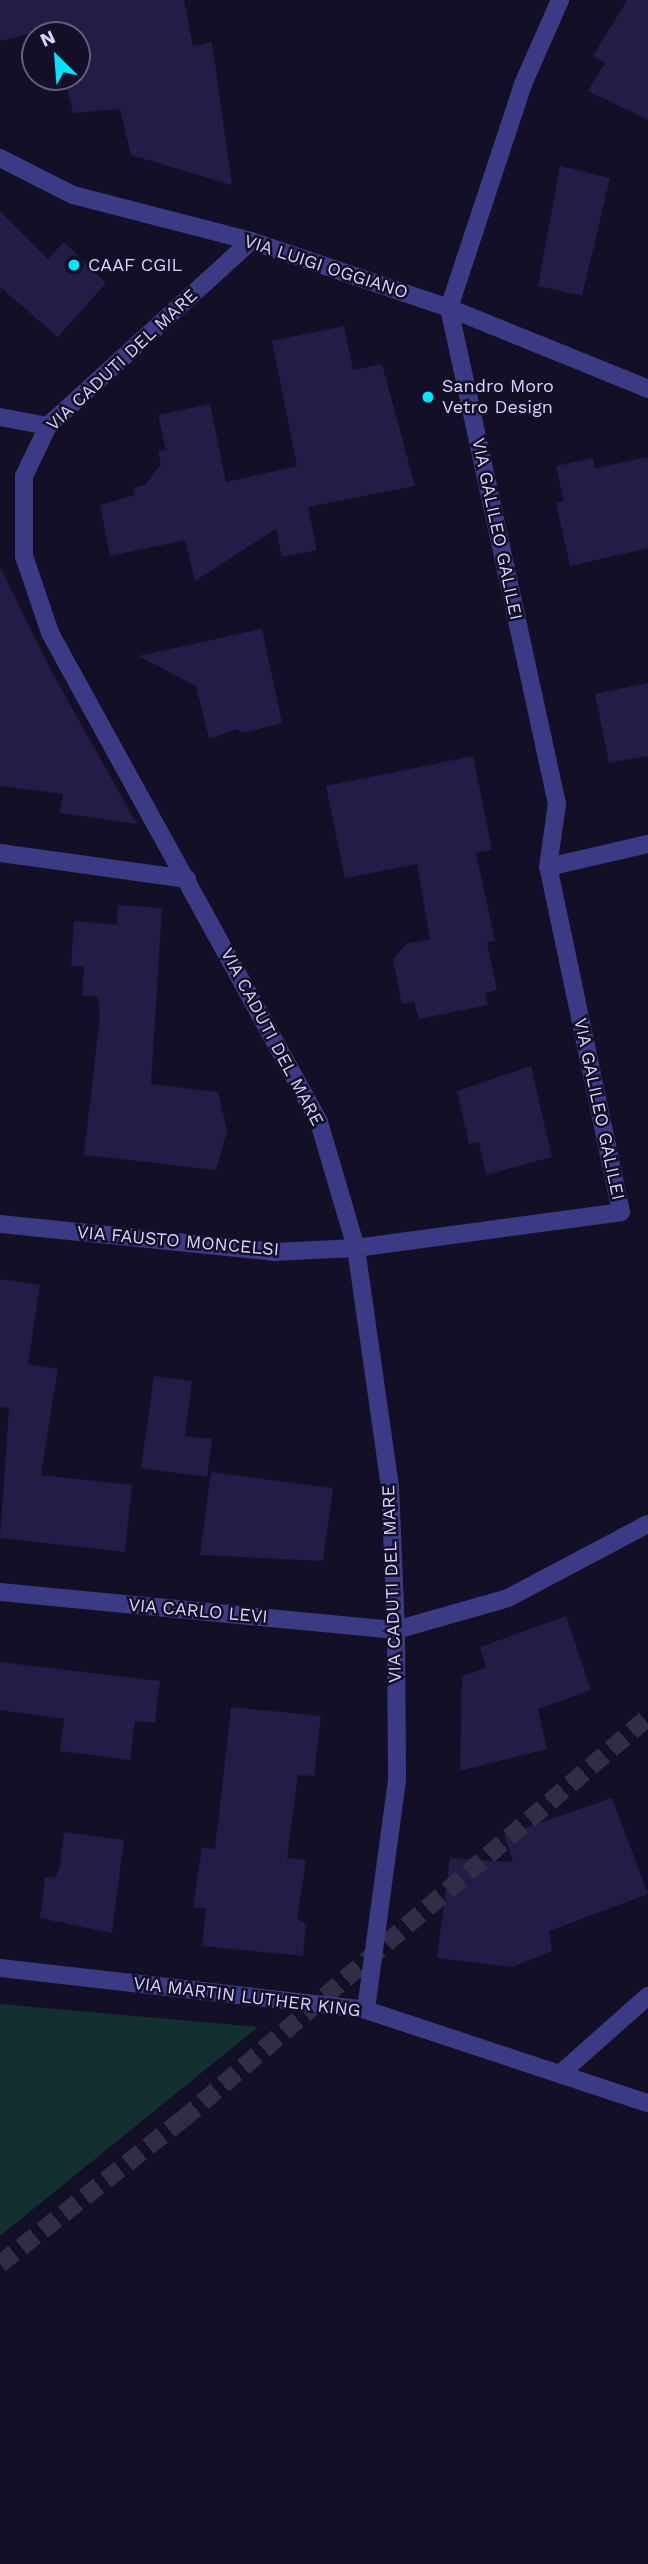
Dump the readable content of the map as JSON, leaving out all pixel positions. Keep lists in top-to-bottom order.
{
  "streets": {
    "street": [
      "VIA LUIGI OGGIANO",
      "VIA CADUTI DEL MARE",
      "VIA GALILEO GALILEI",
      "VIA FAUSTO MONCELSI",
      "VIA CARLO LEVI",
      "VIA MARTIN LUTHER KING"
    ]
  },
  "crossings": [
    ["VIA LUIGI OGGIANO", "VIA CADUTI DEL MARE"],
    ["VIA LUIGI OGGIANO", "VIA GALILEO GALILEI"],
    ["VIA CADUTI DEL MARE", "VIA GALILEO GALILEI"],
    ["VIA CADUTI DEL MARE", "VIA FAUSTO MONCELSI"],
    ["VIA CADUTI DEL MARE", "VIA CARLO LEVI"],
    ["VIA CADUTI DEL MARE", "VIA MARTIN LUTHER KING"],
    ["VIA GALILEO GALILEI", "VIA FAUSTO MONCELSI"]
  ],
  "places": ["CAAF CGIL", "Sandro Moro Vetro Design"],
  "north": "top left"
}
